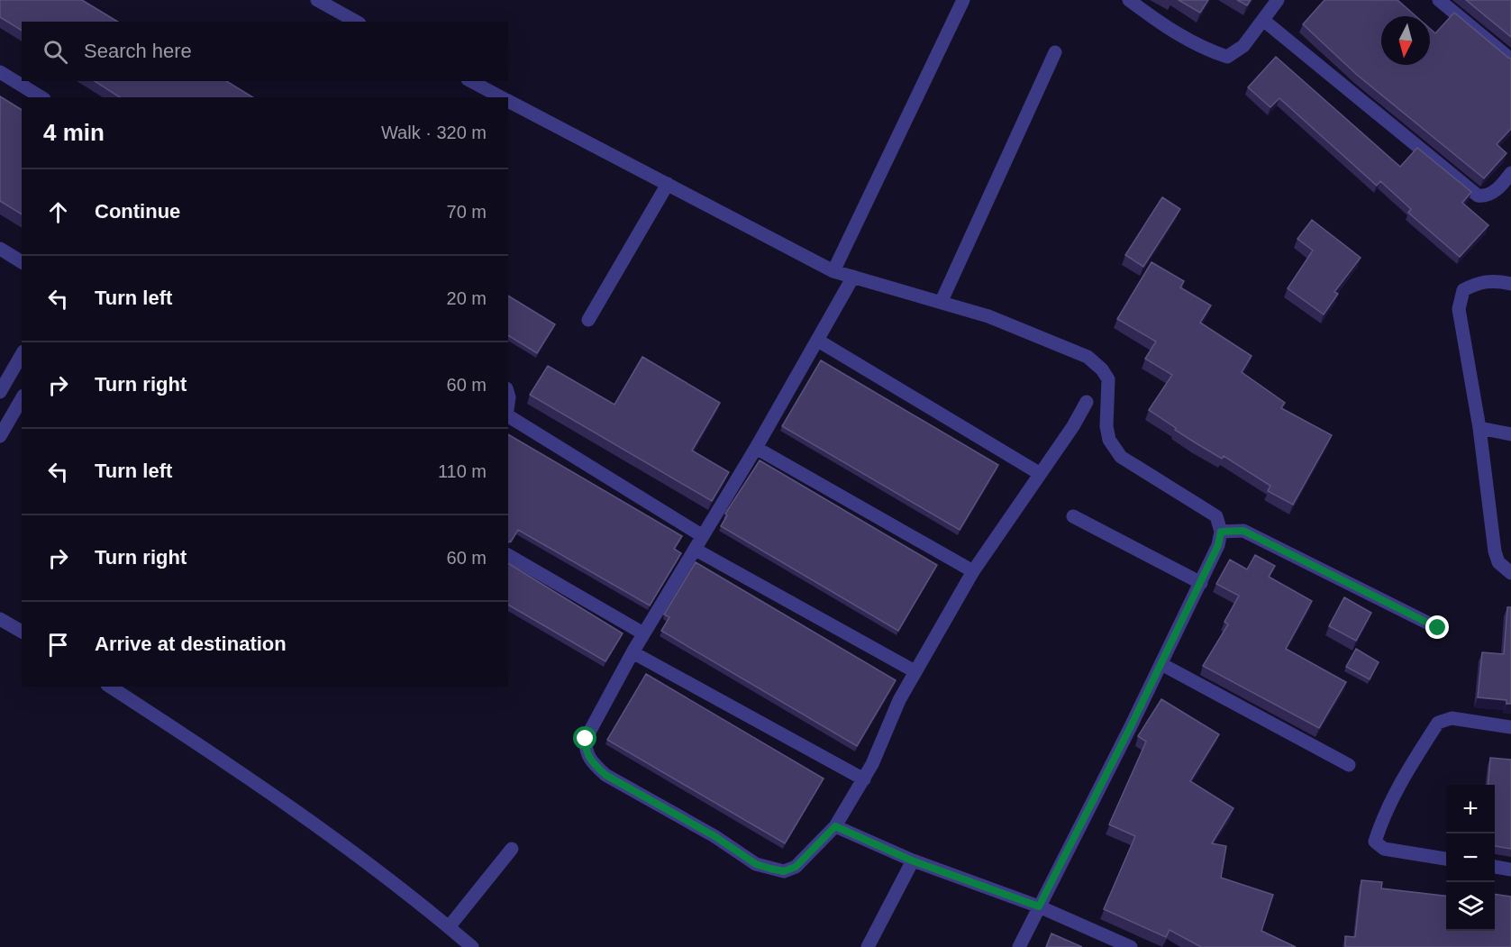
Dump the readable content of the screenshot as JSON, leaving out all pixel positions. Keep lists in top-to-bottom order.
{
  "north": "bottom",
  "page": {
    "search": "Search here",
    "heading": ["4 min", "Walk · 320 m"],
    "list": [
      ["Continue", "70 m"],
      ["Turn left", "20 m"],
      ["Turn right", "60 m"],
      ["Turn left", "110 m"],
      ["Turn right", "60 m"],
      "Arrive at destination"
    ],
    "map_buttons": ["+", "−"]
  }
}
